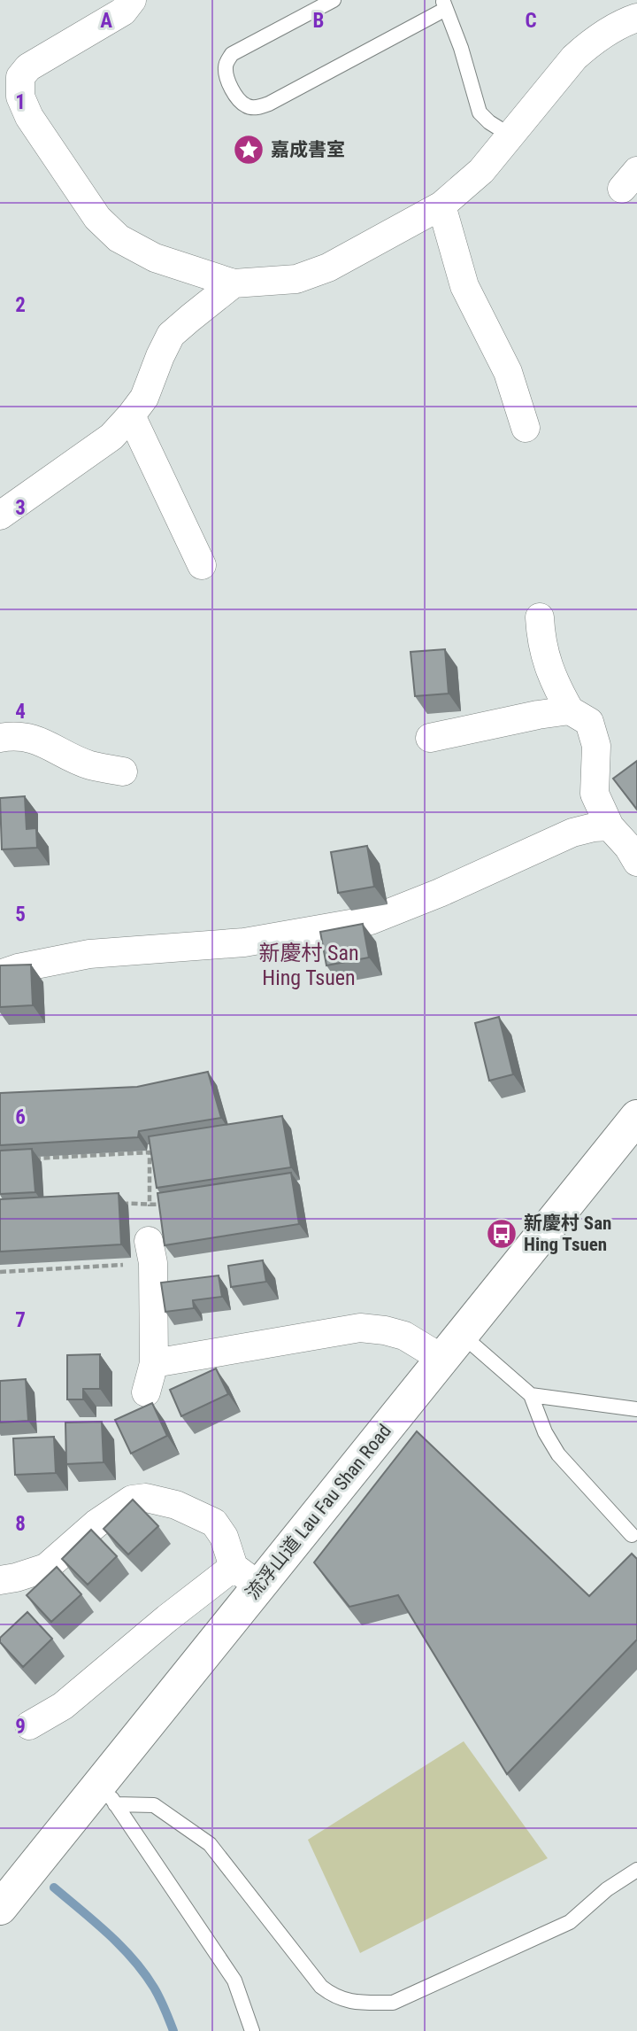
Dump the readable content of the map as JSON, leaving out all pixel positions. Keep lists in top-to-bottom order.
{
  "streets": {
    "street": ["流浮山道 Lau Fau Shan Road"]
  },
  "districts": ["新慶村 San Hing Tsuen"],
  "places": {
    "place": ["嘉成書室"],
    "bus stop": ["新慶村 San Hing Tsuen"]
  },
  "grid": {
    "columns": ["A", "B", "C"],
    "rows": [
      "1",
      "2",
      "3",
      "4",
      "5",
      "6",
      "7",
      "8",
      "9"
    ]
  }
}
